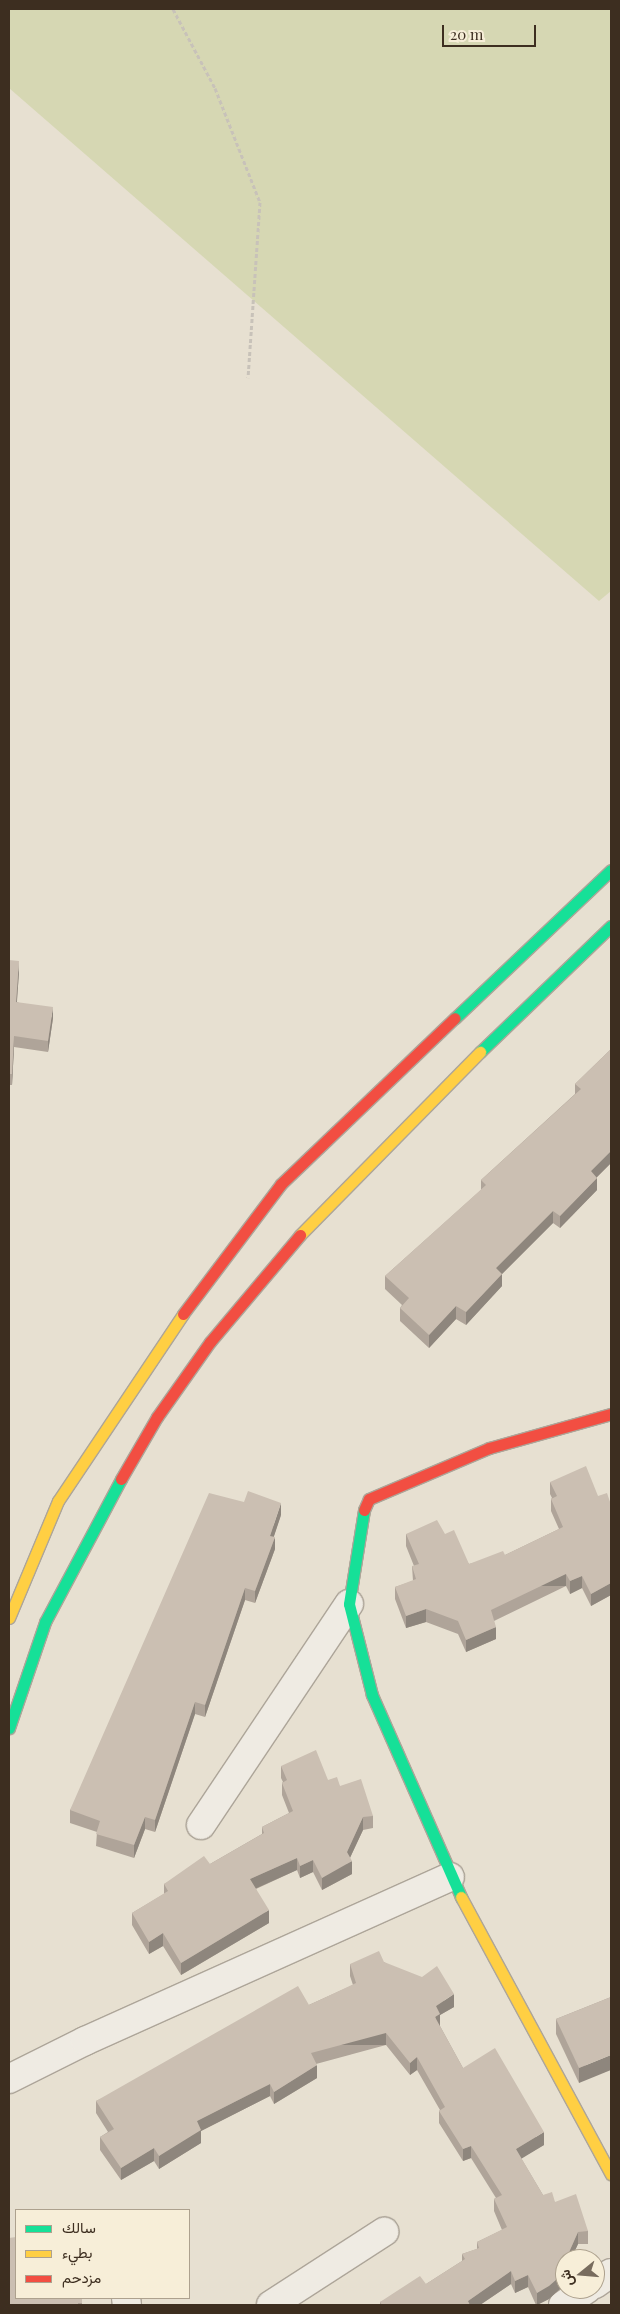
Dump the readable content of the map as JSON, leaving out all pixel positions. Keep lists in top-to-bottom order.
{
  "legend": ["سالك", "بطيء", "مزدحم"],
  "scale_bar": "20 m",
  "north": "left"
}
